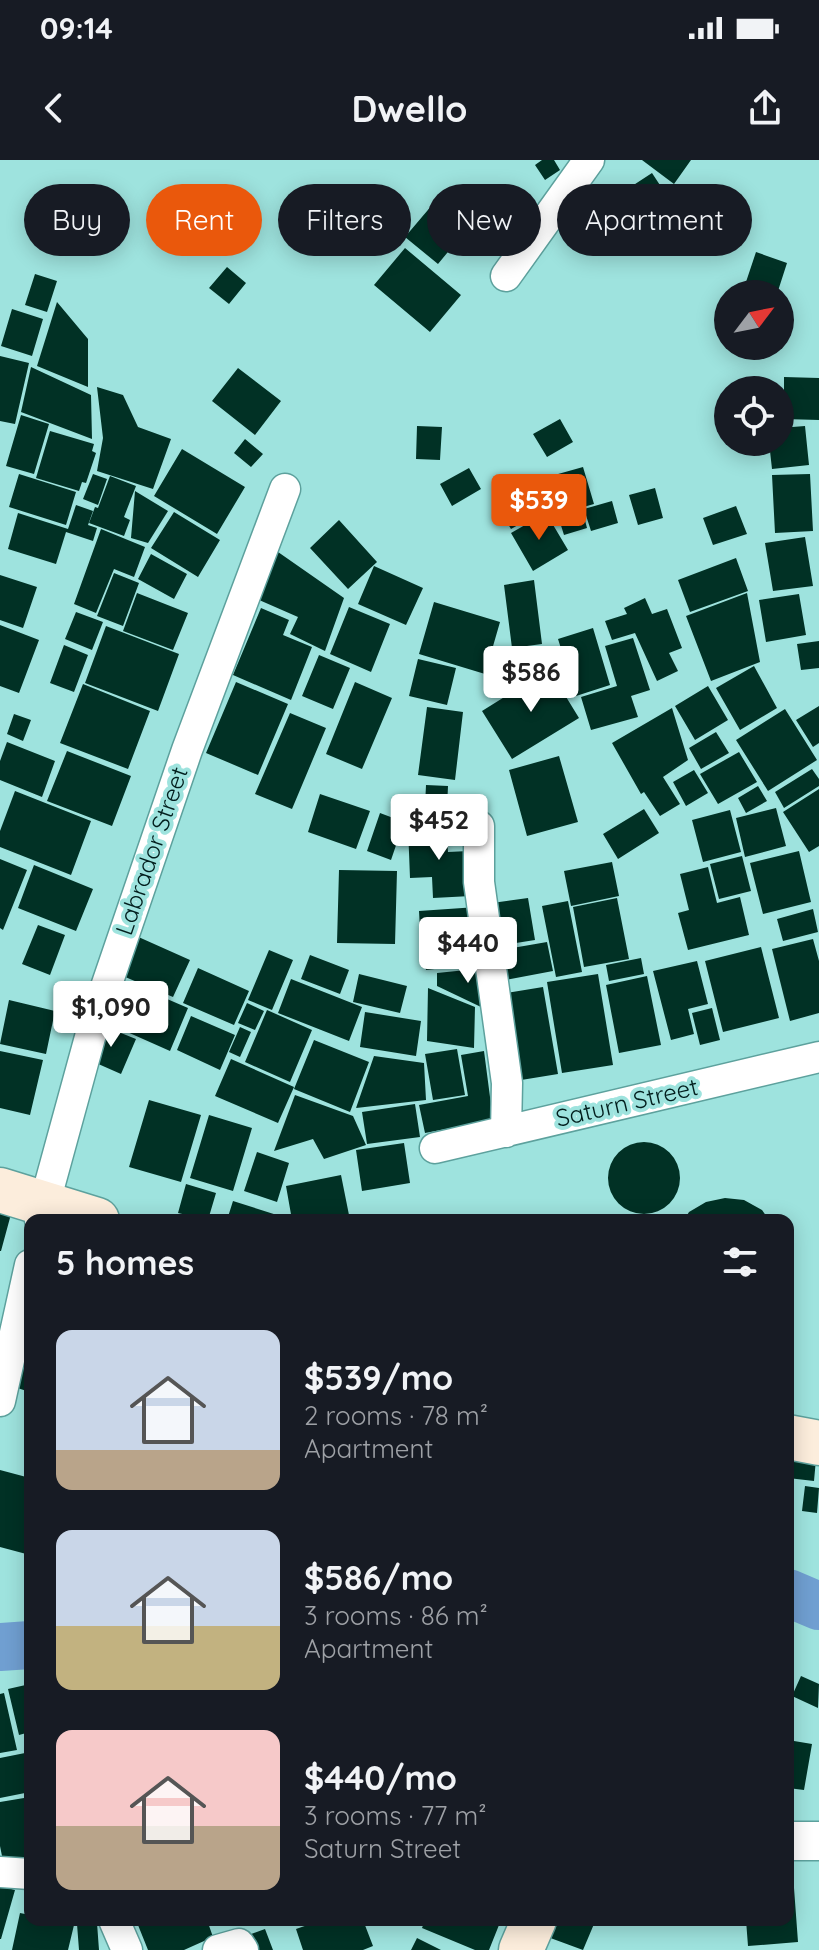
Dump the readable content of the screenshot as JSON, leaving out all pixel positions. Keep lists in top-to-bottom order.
{
  "streets": {
    "street": ["Labrador Street", "Saturn Street"]
  },
  "north": "top right",
  "page": {
    "status": "09:14",
    "header": "Dwello",
    "chip": [
      "Buy",
      "Rent",
      "Filters",
      "New",
      "Apartment"
    ],
    "price": [
      "$539",
      "$586",
      "$452",
      "$440",
      "$1,090"
    ],
    "heading": "5 homes",
    "list": [
      {
        "name": "$539/mo",
        "note": "2 rooms · 78 m² · Apartment"
      },
      {
        "name": "$586/mo",
        "note": "3 rooms · 86 m² · Apartment"
      },
      {
        "name": "$440/mo",
        "note": "3 rooms · 77 m² · Saturn Street"
      }
    ]
  }
}
